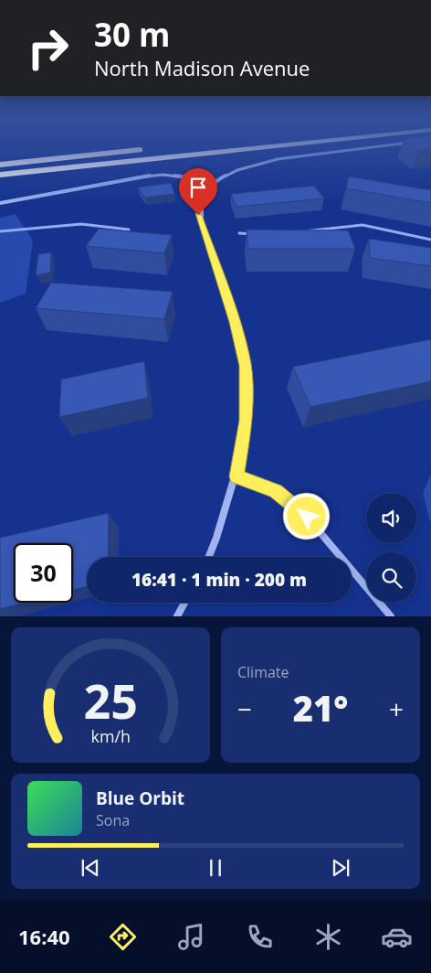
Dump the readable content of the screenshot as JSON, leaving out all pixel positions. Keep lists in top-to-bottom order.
{
  "page": {
    "turn": ["30 m", "North Madison Avenue"],
    "limit": "30",
    "trip": "16:41 · 1 min · 200 m",
    "tile": "Climate",
    "heat": ["−", "21°", "+"],
    "song": ["Blue Orbit", "Sona"],
    "tabs": "16:40",
    "gauge": ["25", "km/h"]
  }
}
